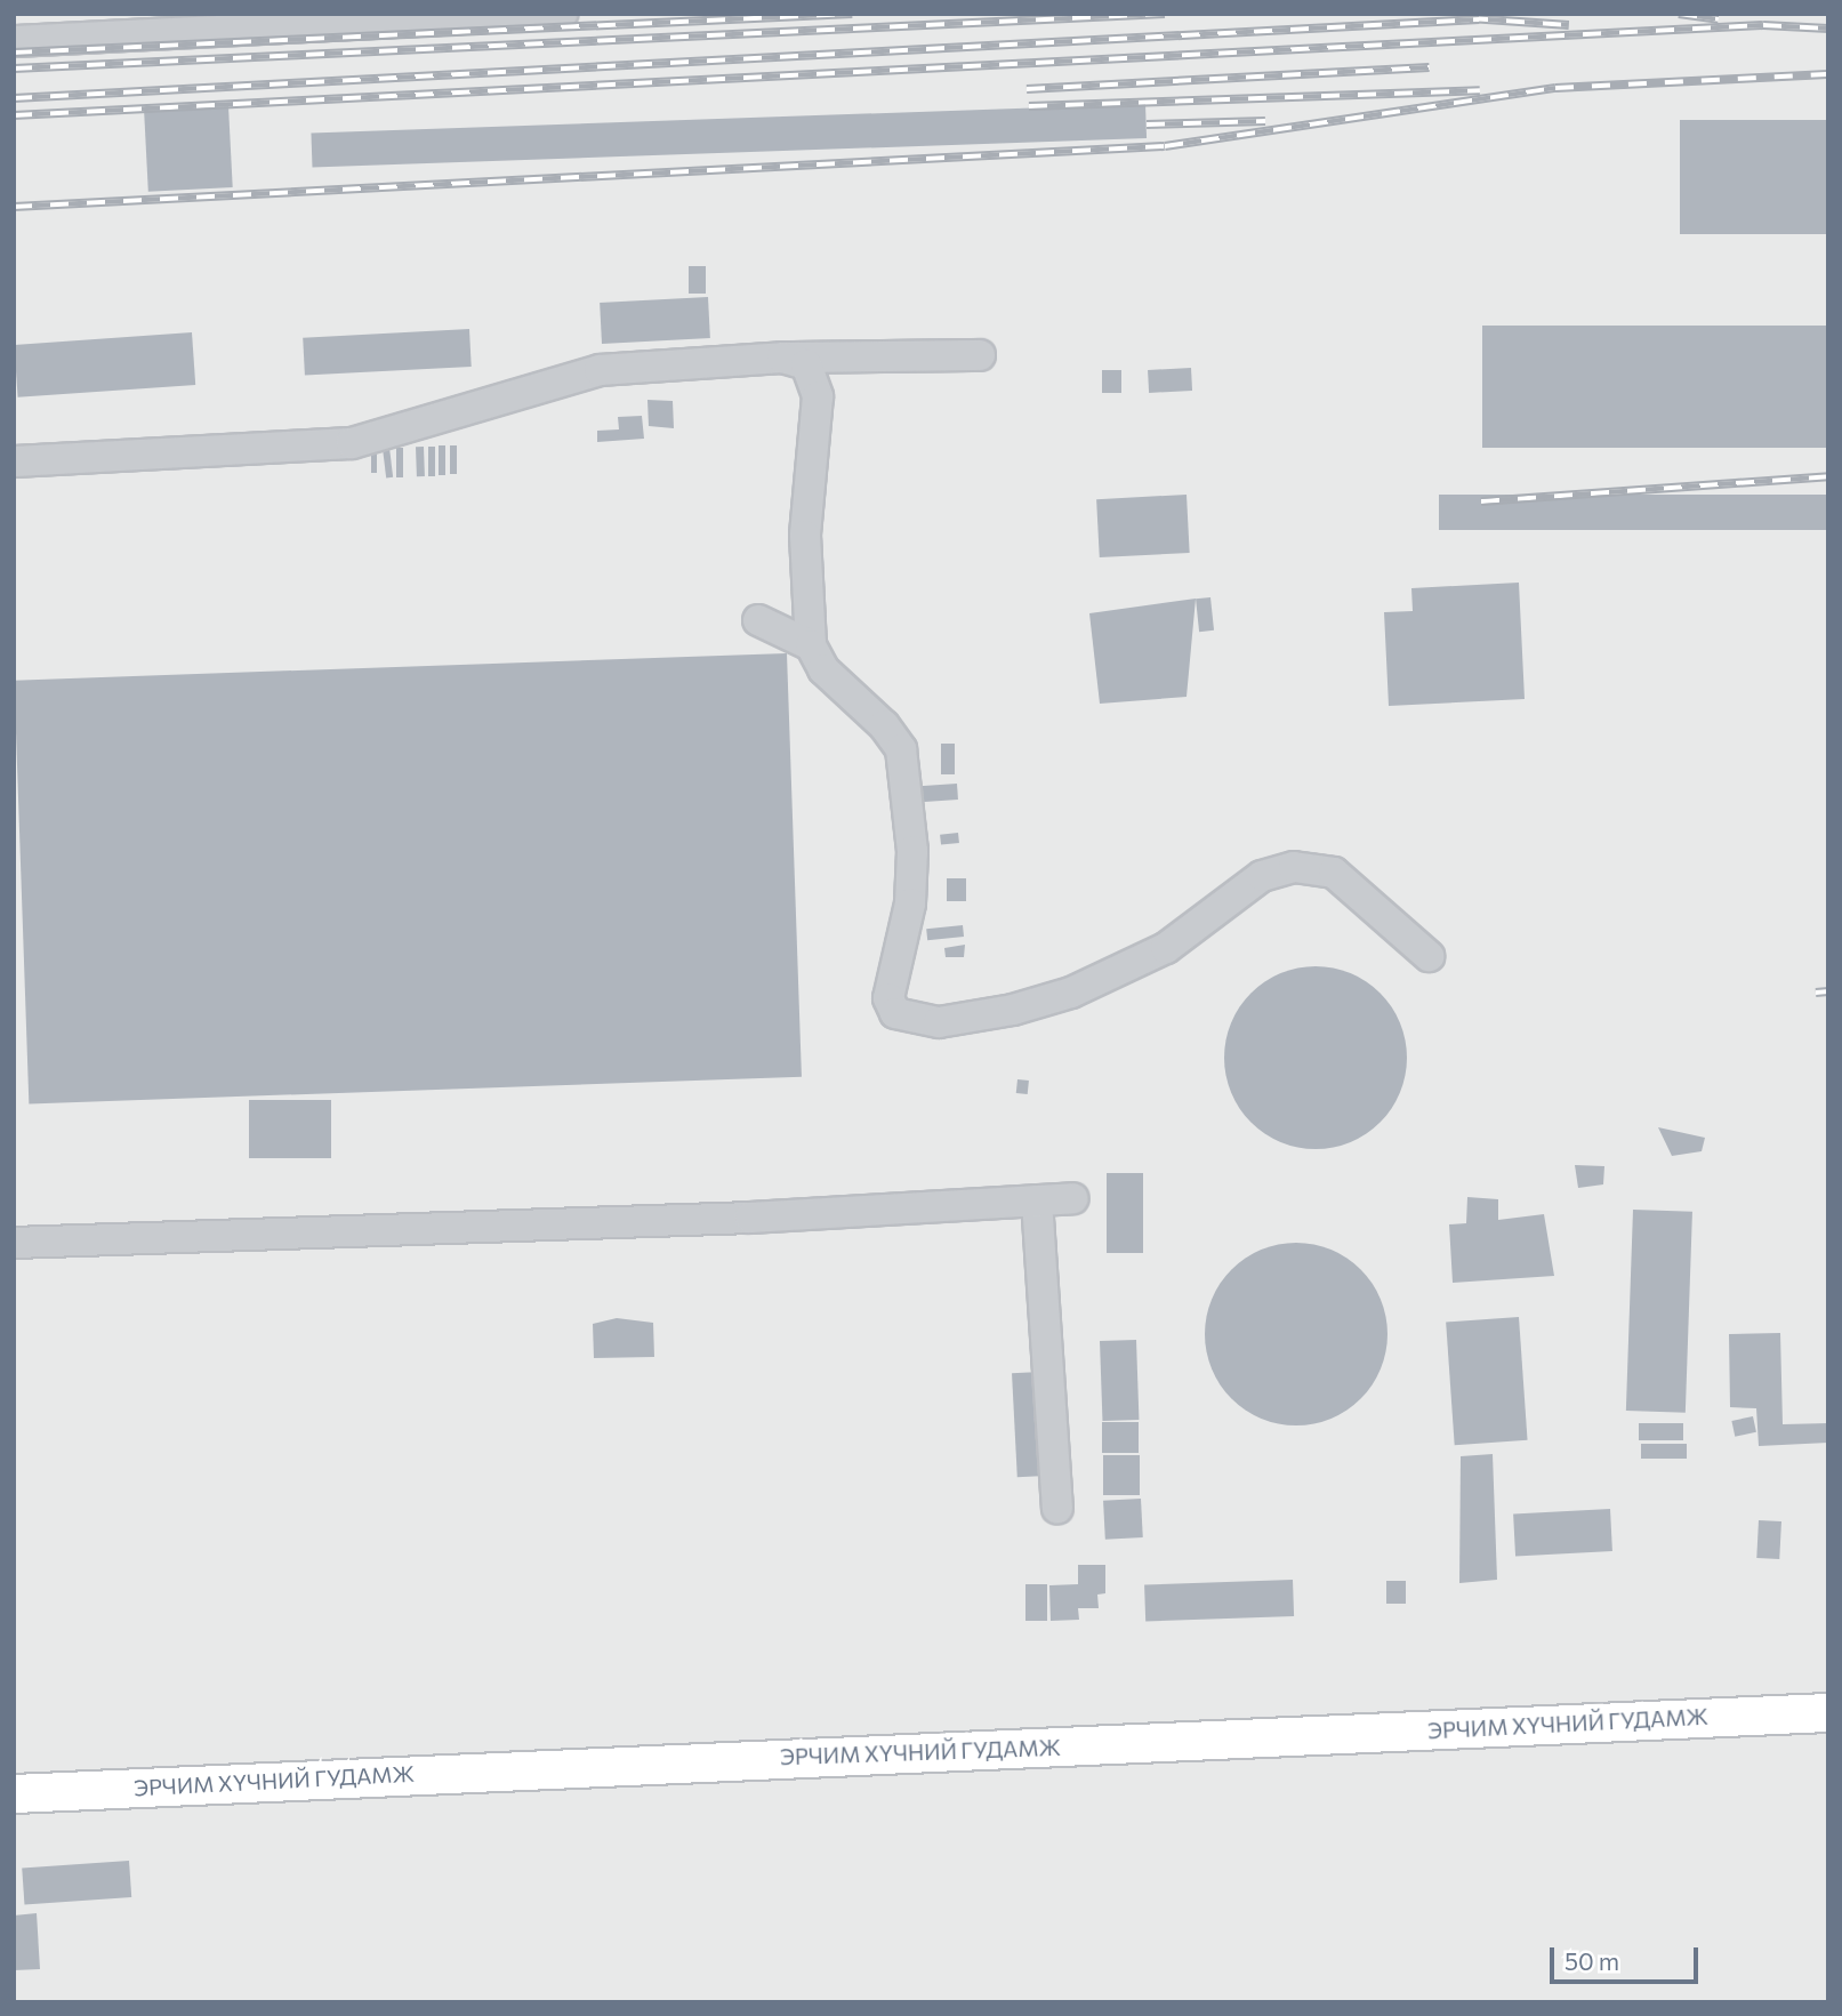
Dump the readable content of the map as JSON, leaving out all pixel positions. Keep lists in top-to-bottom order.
{
  "streets": {
    "main road": ["ЭРЧИМ ХҮЧНИЙ ГУДАМЖ"]
  },
  "scale_bar": "50 m"
}
